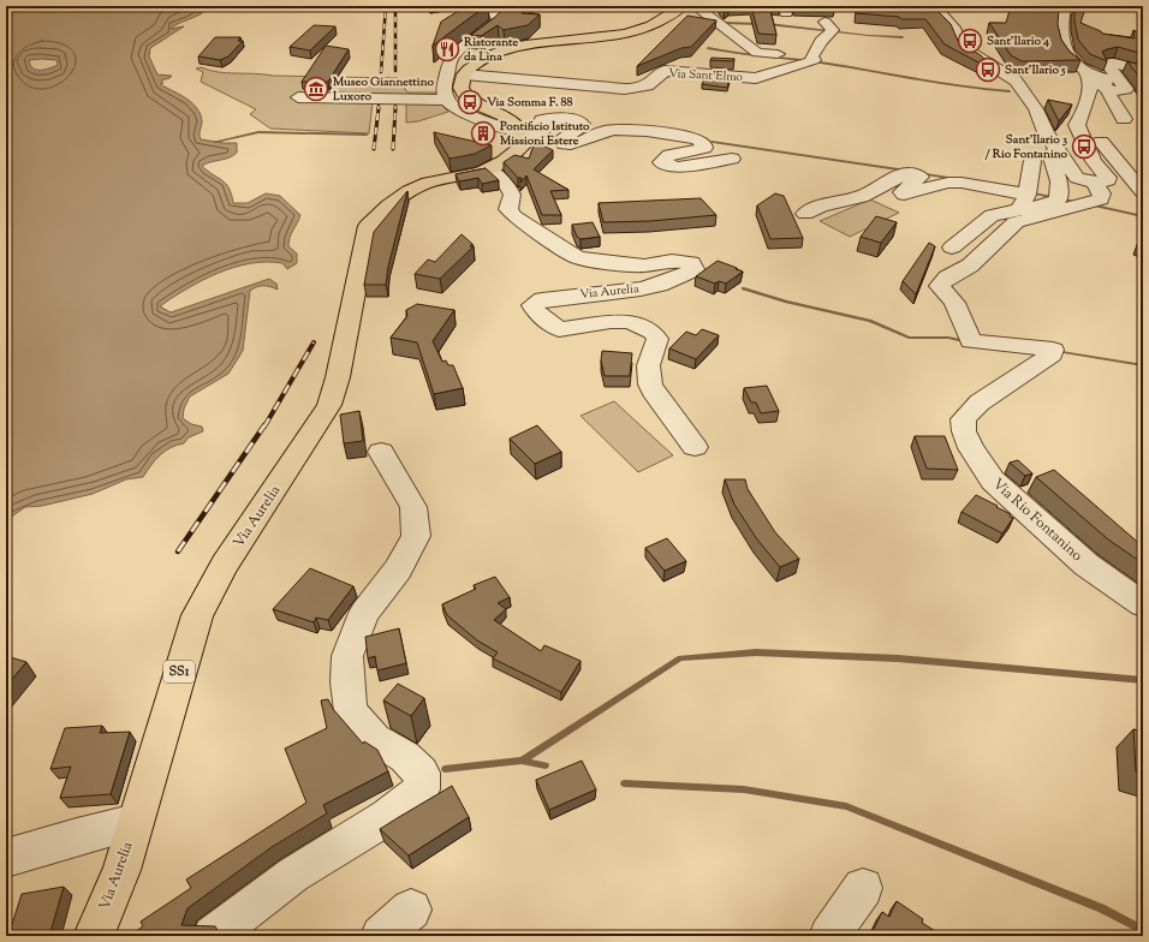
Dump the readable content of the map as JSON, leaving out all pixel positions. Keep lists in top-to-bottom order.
{
  "streets": {
    "main road": ["Via Aurelia", "SS1"],
    "street": ["Via Sant'Elmo", "Via Rio Fontanino"]
  },
  "places": {
    "bus stop": [
      "Sant'Ilario 4",
      "Sant'Ilario 5",
      "Via Somma F. 88",
      "Sant'Ilario 3 / Rio Fontanino"
    ],
    "restaurant": ["Ristorante da Lina"],
    "museum": ["Museo Giannettino Luxoro"],
    "building": ["Pontificio Istituto Missioni Estere"]
  }
}
